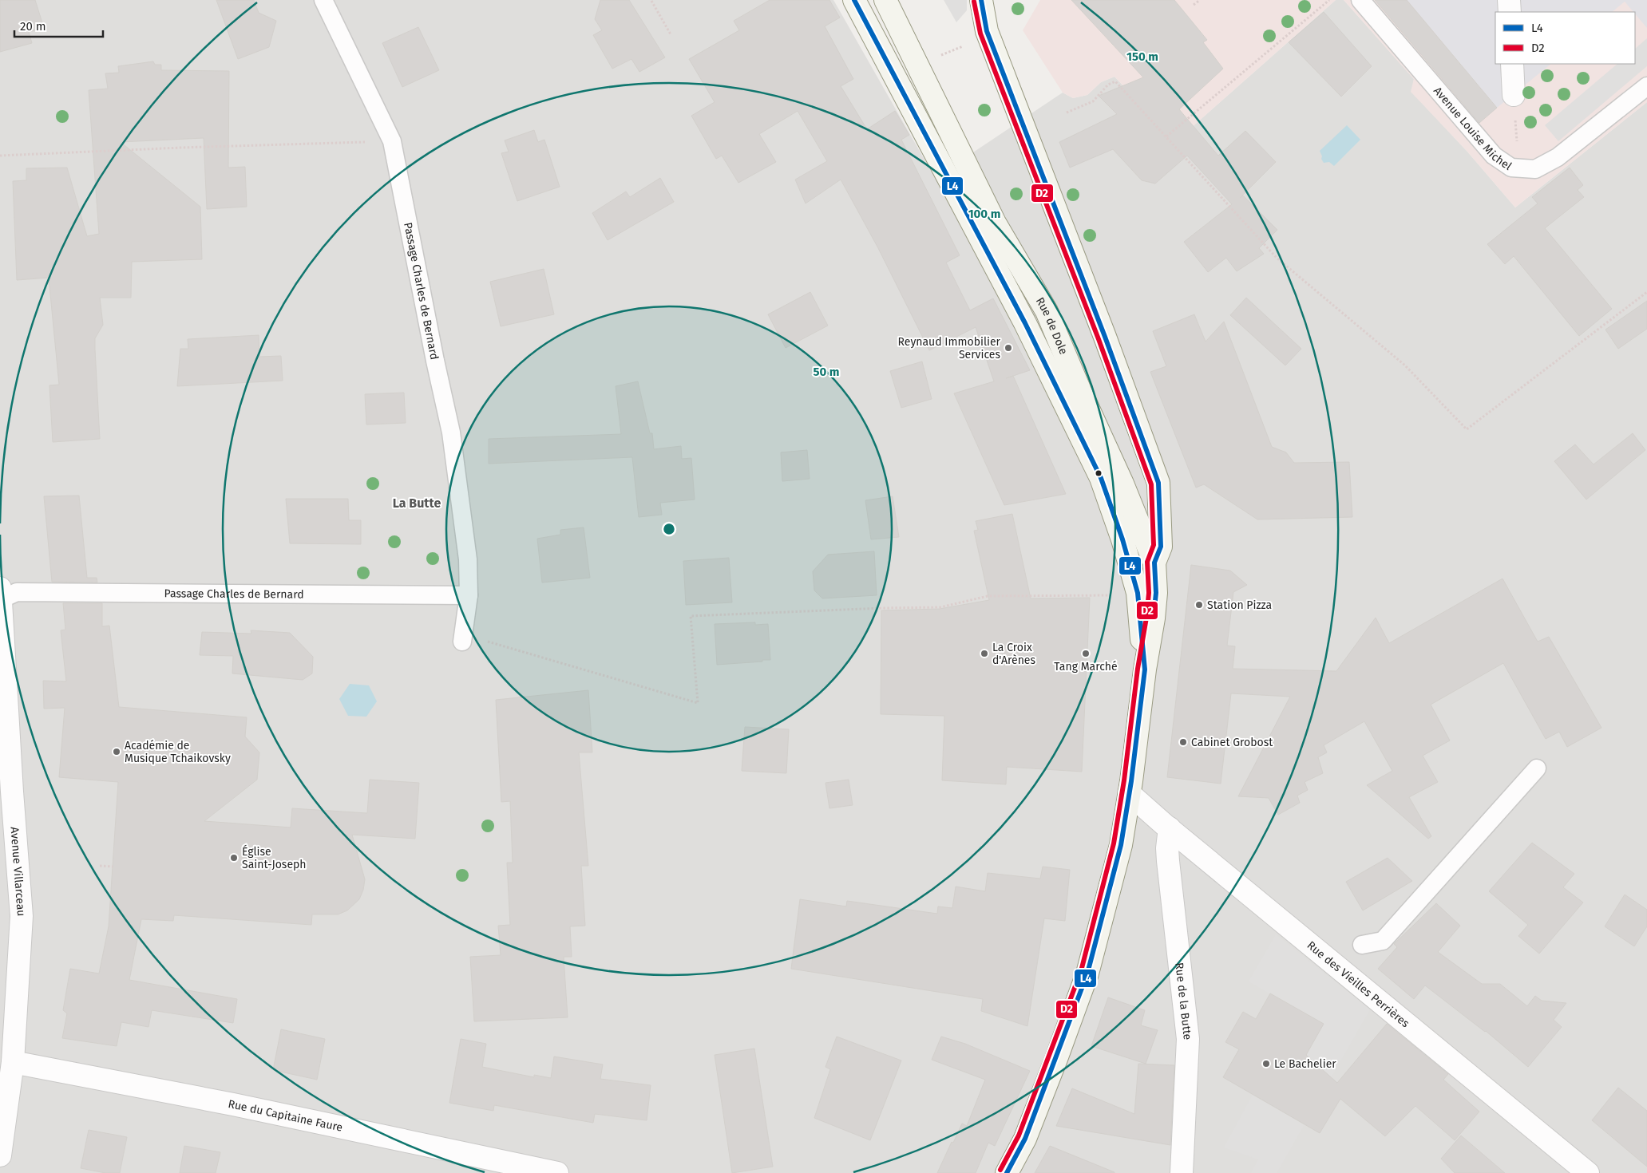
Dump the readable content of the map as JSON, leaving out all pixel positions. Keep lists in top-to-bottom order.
{
  "streets": {
    "main road": ["Rue de Dole"],
    "street": [
      "Avenue Villarceau",
      "Rue des Vieilles Perrières",
      "Rue de la Butte",
      "Rue du Capitaine Faure"
    ],
    "lane": ["Avenue Louise Michel", "Passage Charles de Bernard"]
  },
  "crossings": [
    ["Passage Charles de Bernard", "Avenue Villarceau"],
    ["Rue de Dole", "Rue des Vieilles Perrières"],
    ["Avenue Villarceau", "Rue du Capitaine Faure"],
    ["Rue des Vieilles Perrières", "Rue de la Butte"]
  ],
  "districts": ["La Butte"],
  "places": [
    "Reynaud Immobilier Services",
    "Station Pizza",
    "La Croix d'Arènes",
    "Tang Marché",
    "Cabinet Grobost",
    "Académie de Musique Tchaikovsky",
    "Église Saint-Joseph",
    "Le Bachelier"
  ],
  "lines": ["transit line L4", "transit line D2"],
  "legend": ["L4", "D2"],
  "scale_bar": "20 m",
  "rings": ["150 m", "100 m", "50 m"]
}
